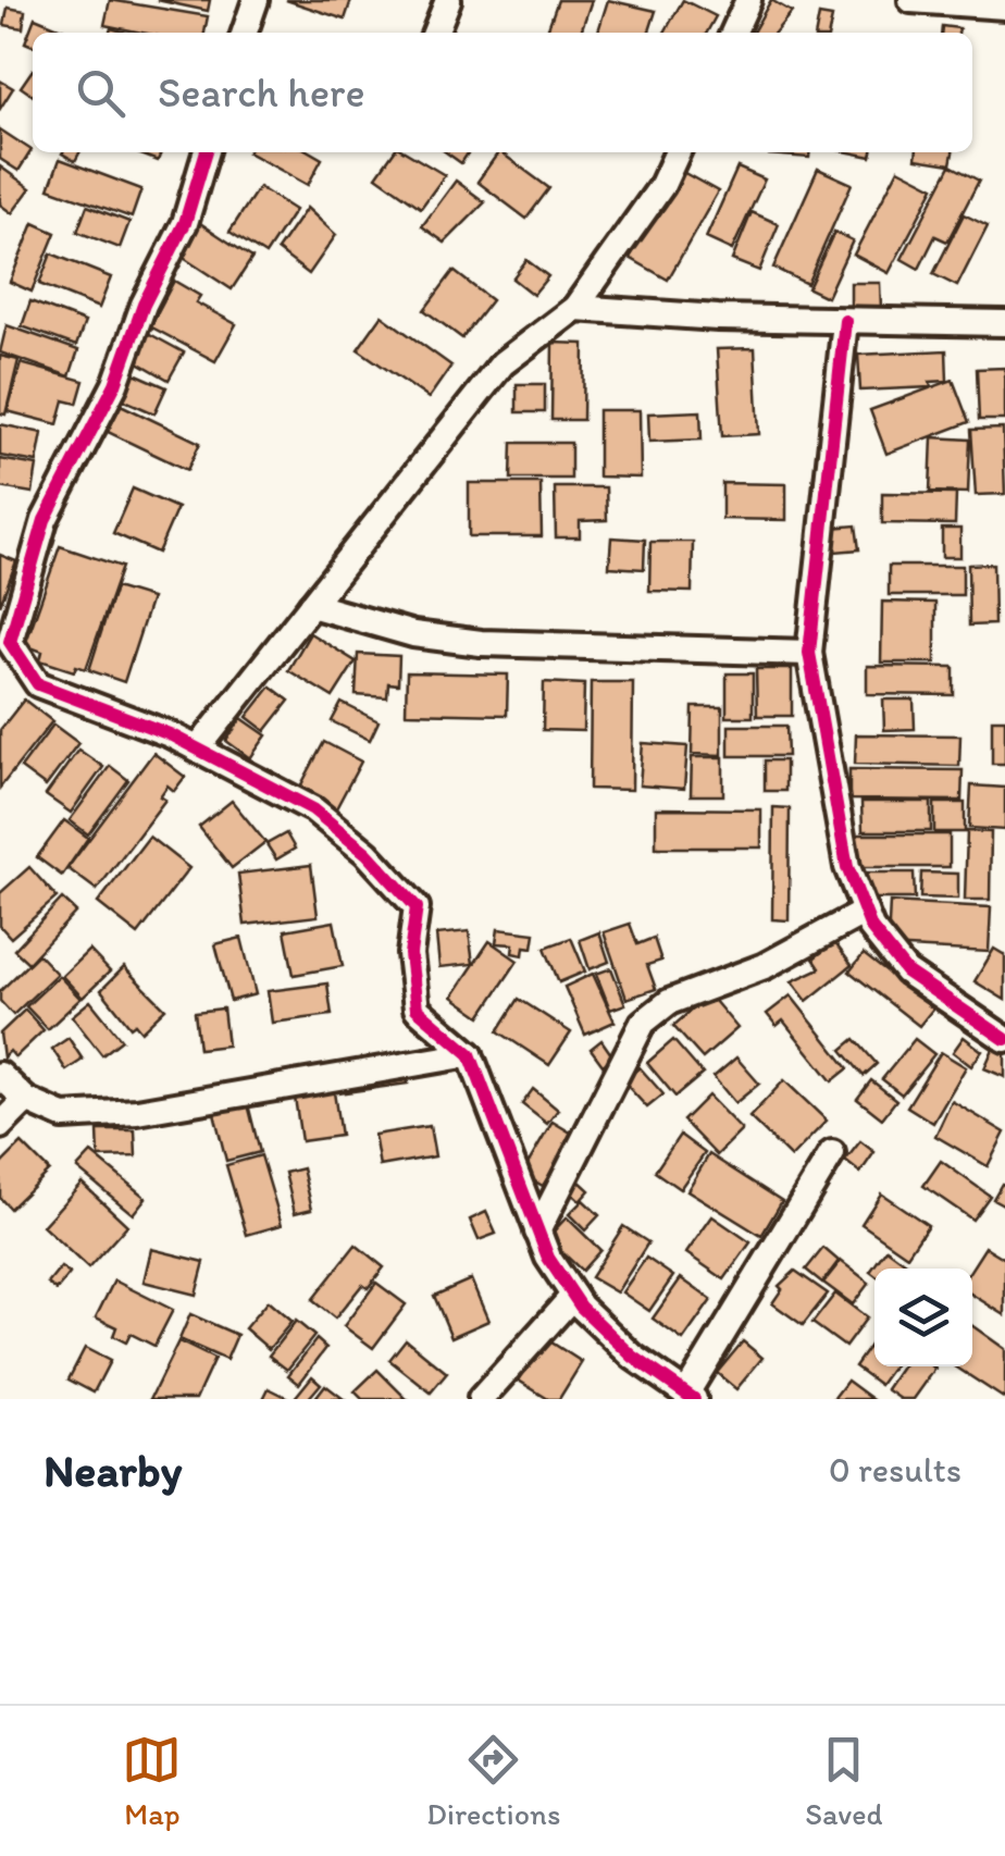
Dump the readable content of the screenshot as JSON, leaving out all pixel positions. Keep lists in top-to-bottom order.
{
  "page": {
    "search": "Search here",
    "heading": ["Nearby", "0 results"],
    "nav": ["Map", "Directions", "Saved"]
  }
}
